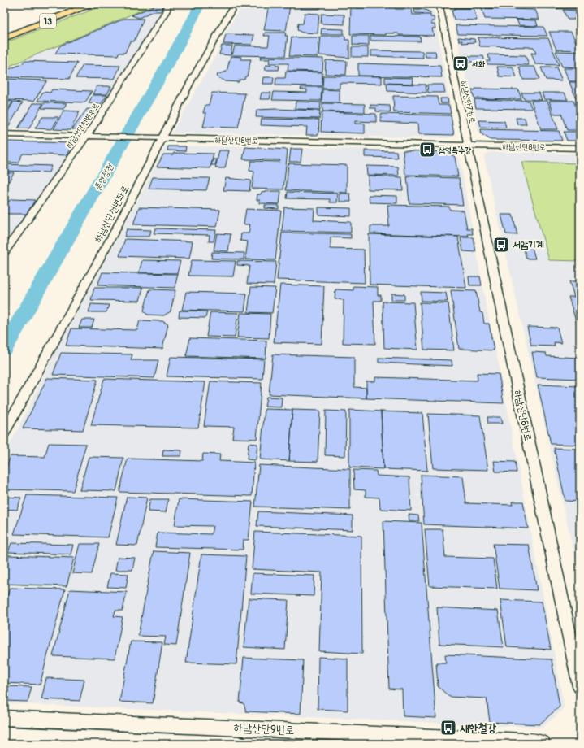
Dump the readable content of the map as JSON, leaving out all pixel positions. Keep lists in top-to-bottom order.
{
  "streets": {
    "main road": ["13"],
    "street": [
      "하남산단7번로",
      "하남산단천변우로",
      "하남산단8번로",
      "하남산단천변좌로",
      "하남산단9번로"
    ]
  },
  "crossings": [
    ["하남산단7번로", "하남산단8번로"],
    ["하남산단천변우로", "하남산단8번로"],
    ["하남산단8번로", "하남산단천변좌로"]
  ],
  "water": ["풍영정천"],
  "places": {
    "bus stop": [
      "세화",
      "삼영특수강",
      "서암기계",
      "새한철강"
    ]
  }
}
